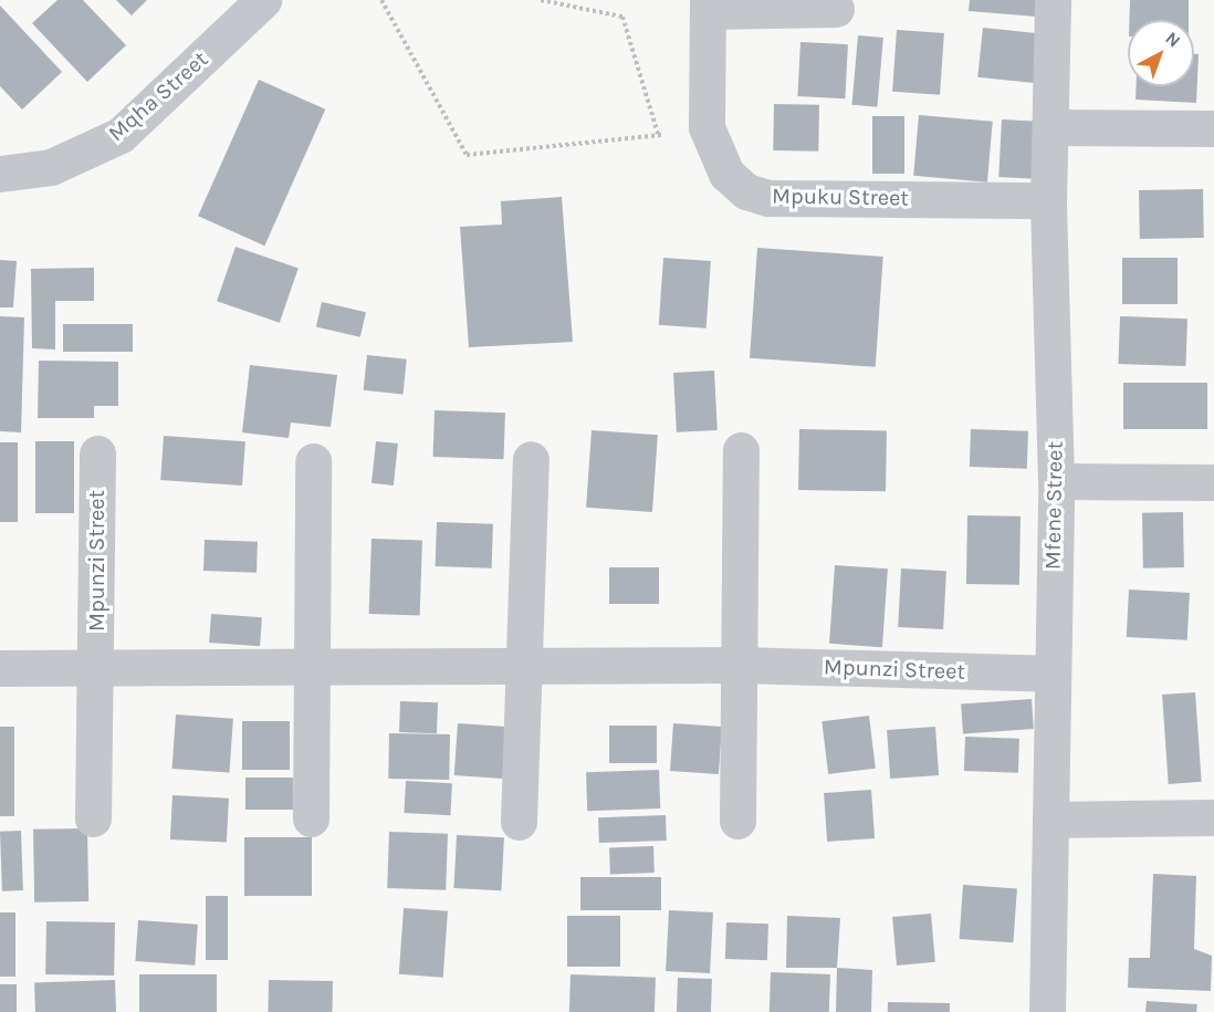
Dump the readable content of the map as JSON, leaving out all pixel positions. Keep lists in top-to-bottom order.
{
  "streets": {
    "street": [
      "Mqha Street",
      "Mpuku Street",
      "Mfene Street",
      "Mpunzi Street"
    ]
  },
  "crossings": [
    ["Mpuku Street", "Mfene Street"],
    ["Mfene Street", "Mpunzi Street"]
  ],
  "north": "top right"
}
